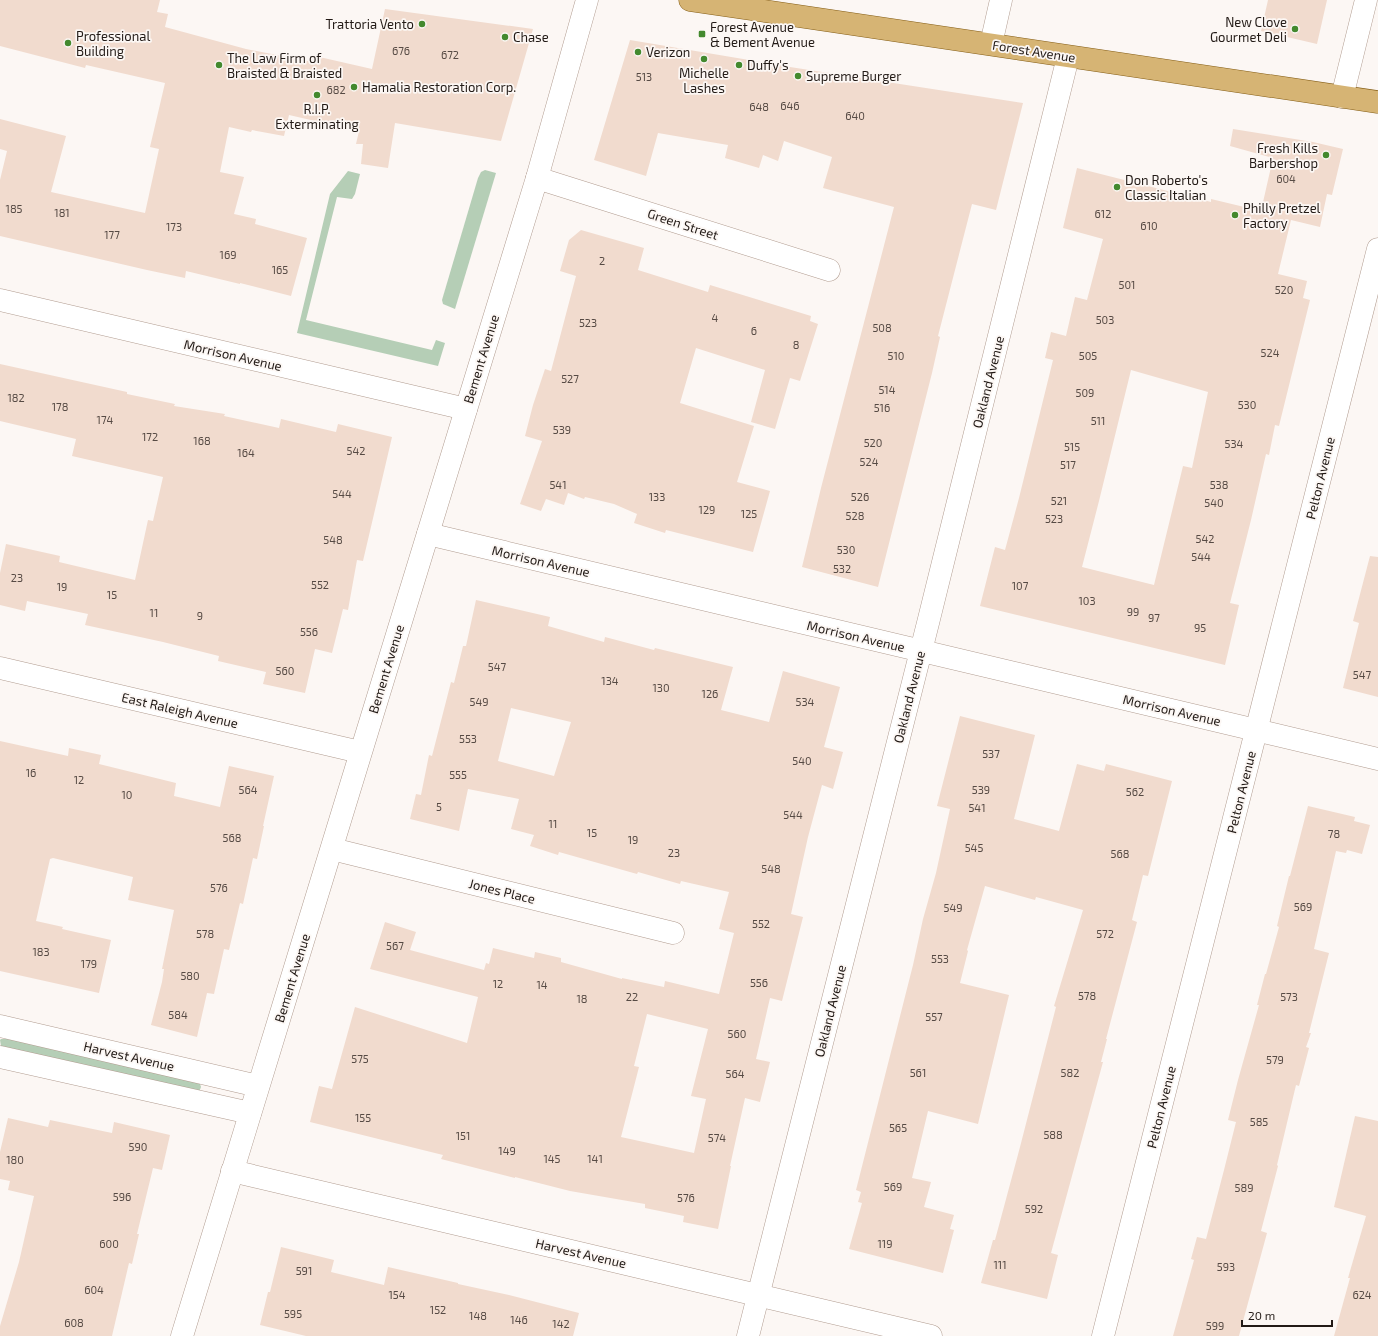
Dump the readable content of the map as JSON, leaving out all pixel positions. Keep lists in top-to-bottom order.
{
  "streets": {
    "main road": ["Forest Avenue"],
    "street": [
      "Green Street",
      "Morrison Avenue",
      "Bement Avenue",
      "Oakland Avenue",
      "Pelton Avenue",
      "East Raleigh Avenue",
      "Jones Place",
      "Harvest Avenue"
    ]
  },
  "crossings": [
    ["Forest Avenue", "Oakland Avenue"],
    ["Green Street", "Bement Avenue"],
    ["Morrison Avenue", "Bement Avenue"],
    ["Morrison Avenue", "Oakland Avenue"],
    ["Morrison Avenue", "Pelton Avenue"],
    ["Bement Avenue", "East Raleigh Avenue"],
    ["Bement Avenue", "Jones Place"],
    ["Bement Avenue", "Harvest Avenue"],
    ["Oakland Avenue", "Harvest Avenue"]
  ],
  "places": {
    "other": [
      "Trattoria Vento",
      "New Clove Gourmet Deli",
      "Chase",
      "Professional Building",
      "Verizon",
      "Michelle Lashes",
      "The Law Firm of Braisted & Braisted",
      "Duffy's",
      "Supreme Burger",
      "Hamalia Restoration Corp.",
      "R.I.P. Exterminating",
      "Fresh Kills Barbershop",
      "Don Roberto's Classic Italian",
      "Philly Pretzel Factory"
    ],
    "transit": ["Forest Avenue & Bement Avenue"]
  },
  "house_numbers": [
    "676",
    "672",
    "513",
    "682",
    "646",
    "648",
    "640",
    "604",
    "185",
    "181",
    "612",
    "610",
    "173",
    "177",
    "169",
    "2",
    "165",
    "501",
    "520",
    "4",
    "503",
    "523",
    "508",
    "6",
    "8",
    "524",
    "510",
    "505",
    "527",
    "514",
    "509",
    "182",
    "530",
    "178",
    "516",
    "174",
    "511",
    "539",
    "172",
    "168",
    "520",
    "534",
    "515",
    "542",
    "164",
    "524",
    "517",
    "541",
    "538",
    "544",
    "133",
    "526",
    "521",
    "540",
    "129",
    "125",
    "528",
    "523",
    "542",
    "548",
    "530",
    "544",
    "532",
    "23",
    "552",
    "107",
    "19",
    "15",
    "103",
    "99",
    "11",
    "9",
    "97",
    "95",
    "556",
    "547",
    "560",
    "547",
    "134",
    "130",
    "126",
    "549",
    "534",
    "553",
    "537",
    "540",
    "16",
    "555",
    "12",
    "564",
    "539",
    "562",
    "10",
    "5",
    "541",
    "544",
    "11",
    "15",
    "78",
    "568",
    "19",
    "545",
    "23",
    "568",
    "548",
    "576",
    "569",
    "549",
    "552",
    "578",
    "572",
    "567",
    "183",
    "553",
    "179",
    "580",
    "556",
    "12",
    "14",
    "578",
    "22",
    "573",
    "18",
    "584",
    "557",
    "560",
    "575",
    "579",
    "561",
    "582",
    "564",
    "155",
    "585",
    "565",
    "588",
    "151",
    "574",
    "590",
    "149",
    "145",
    "141",
    "180",
    "569",
    "589",
    "596",
    "576",
    "592",
    "600",
    "119",
    "111",
    "593",
    "591",
    "604",
    "154",
    "624",
    "152",
    "595",
    "148",
    "146",
    "608",
    "142",
    "599"
  ],
  "scale_bar": "20 m"
}
